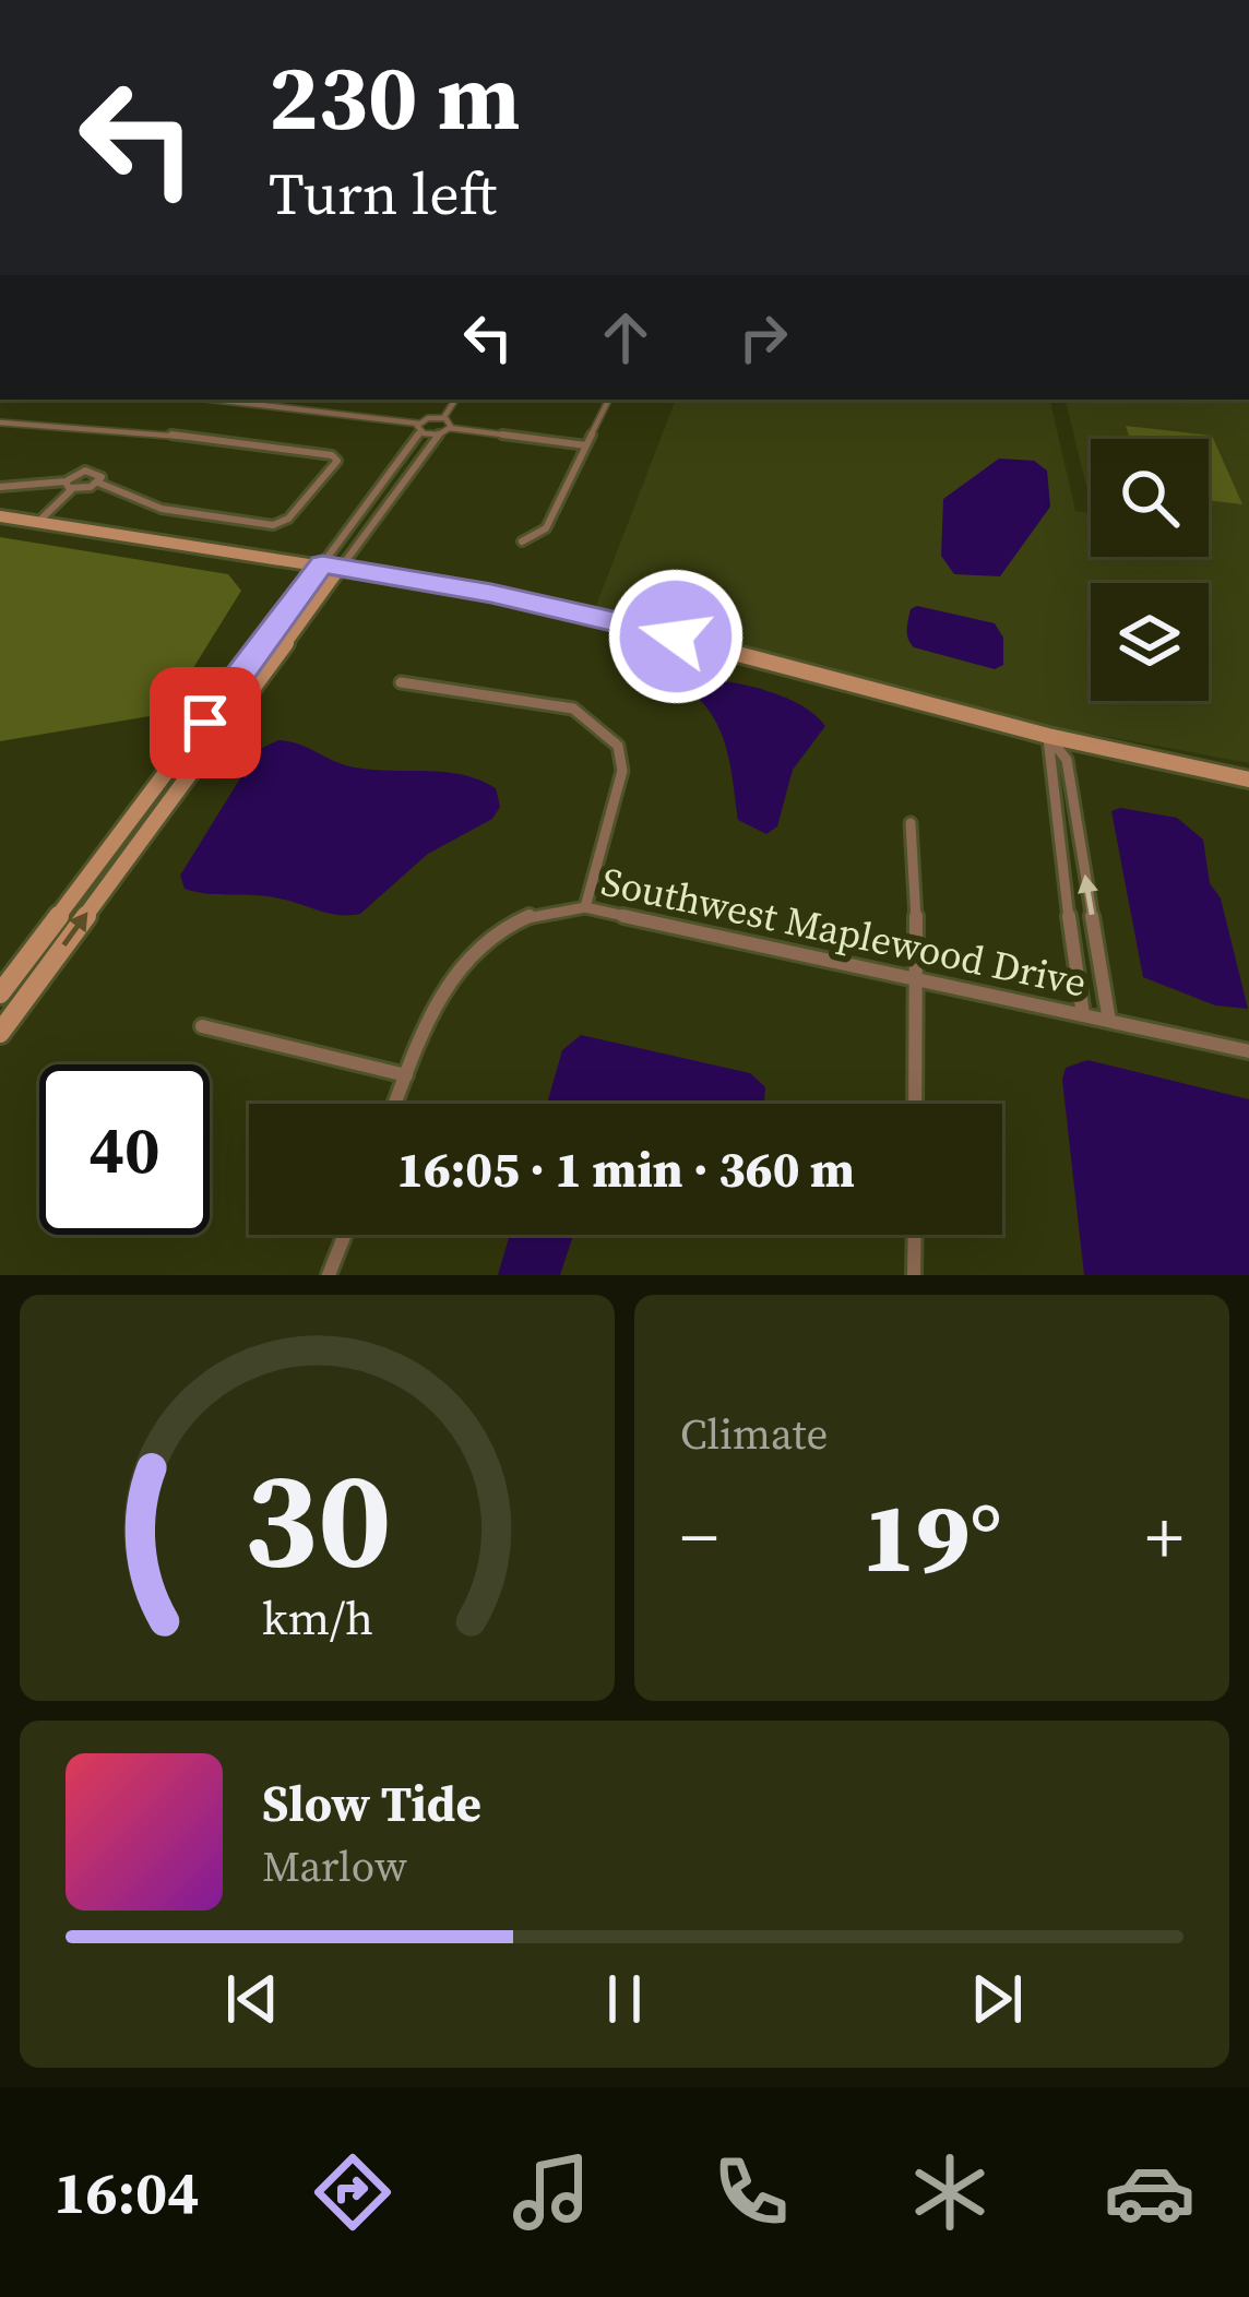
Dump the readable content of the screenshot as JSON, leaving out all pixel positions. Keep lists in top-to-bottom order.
{
  "streets": {
    "street": ["Southwest Maplewood Drive"]
  },
  "page": {
    "turn": ["230 m", "Turn left"],
    "limit": "40",
    "trip": "16:05 · 1 min · 360 m",
    "tile": "Climate",
    "heat": ["−", "19°", "+"],
    "song": ["Slow Tide", "Marlow"],
    "tabs": "16:04",
    "gauge": ["30", "km/h"]
  }
}
